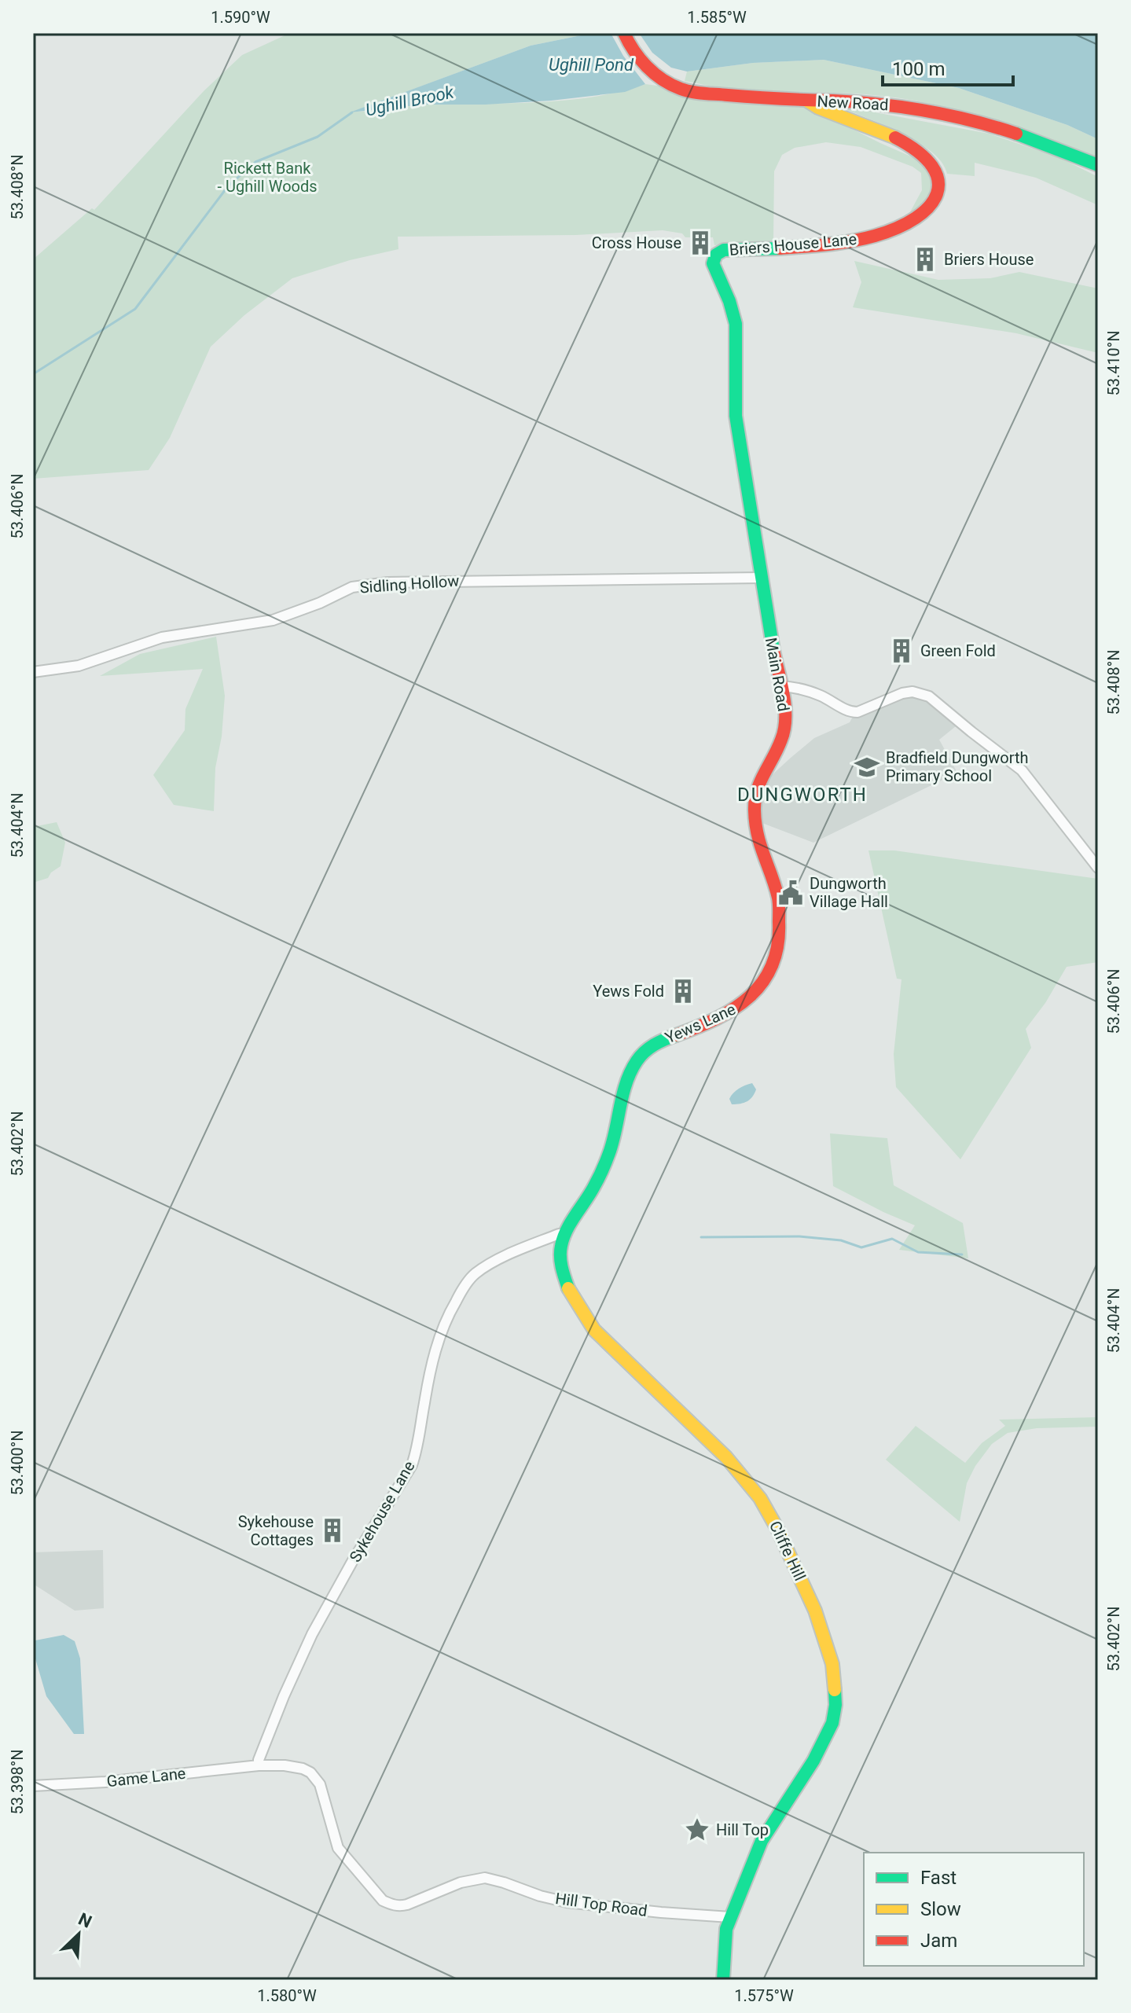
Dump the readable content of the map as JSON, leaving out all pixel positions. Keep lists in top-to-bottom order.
{
  "streets": {
    "main road": [
      "New Road",
      "Briers House Lane",
      "Main Road",
      "Yews Lane",
      "Cliffe Hill"
    ],
    "street": [
      "Sidling Hollow",
      "Sykehouse Lane",
      "Game Lane",
      "Hill Top Road"
    ]
  },
  "crossings": [
    ["New Road", "Briers House Lane"],
    ["Briers House Lane", "Sidling Hollow"],
    ["Briers House Lane", "Main Road"],
    ["Sidling Hollow", "Main Road"],
    ["Main Road", "Yews Lane"],
    ["Yews Lane", "Sykehouse Lane"],
    ["Yews Lane", "Cliffe Hill"],
    ["Sykehouse Lane", "Cliffe Hill"],
    ["Sykehouse Lane", "Game Lane"],
    ["Sykehouse Lane", "Hill Top Road"],
    ["Cliffe Hill", "Hill Top Road"],
    ["Game Lane", "Hill Top Road"]
  ],
  "districts": ["DUNGWORTH"],
  "water": ["Ughill Pond", "Ughill Brook"],
  "parks": ["Rickett Bank - Ughill Woods"],
  "places": {
    "building": [
      "Cross House",
      "Briers House",
      "Green Fold",
      "Yews Fold",
      "Sykehouse Cottages"
    ],
    "school or university": ["Bradfield Dungworth Primary School"],
    "public building": ["Dungworth Village Hall"],
    "place": ["Hill Top"]
  },
  "legend": ["Fast", "Slow", "Jam"],
  "scale_bar": "100 m",
  "north": "top right",
  "coordinates": [
    "1.590°W",
    "1.585°W",
    "53.408°N",
    "53.410°N",
    "53.406°N",
    "53.404°N",
    "53.402°N",
    "53.400°N",
    "53.398°N",
    "1.580°W",
    "1.575°W"
  ]
}
